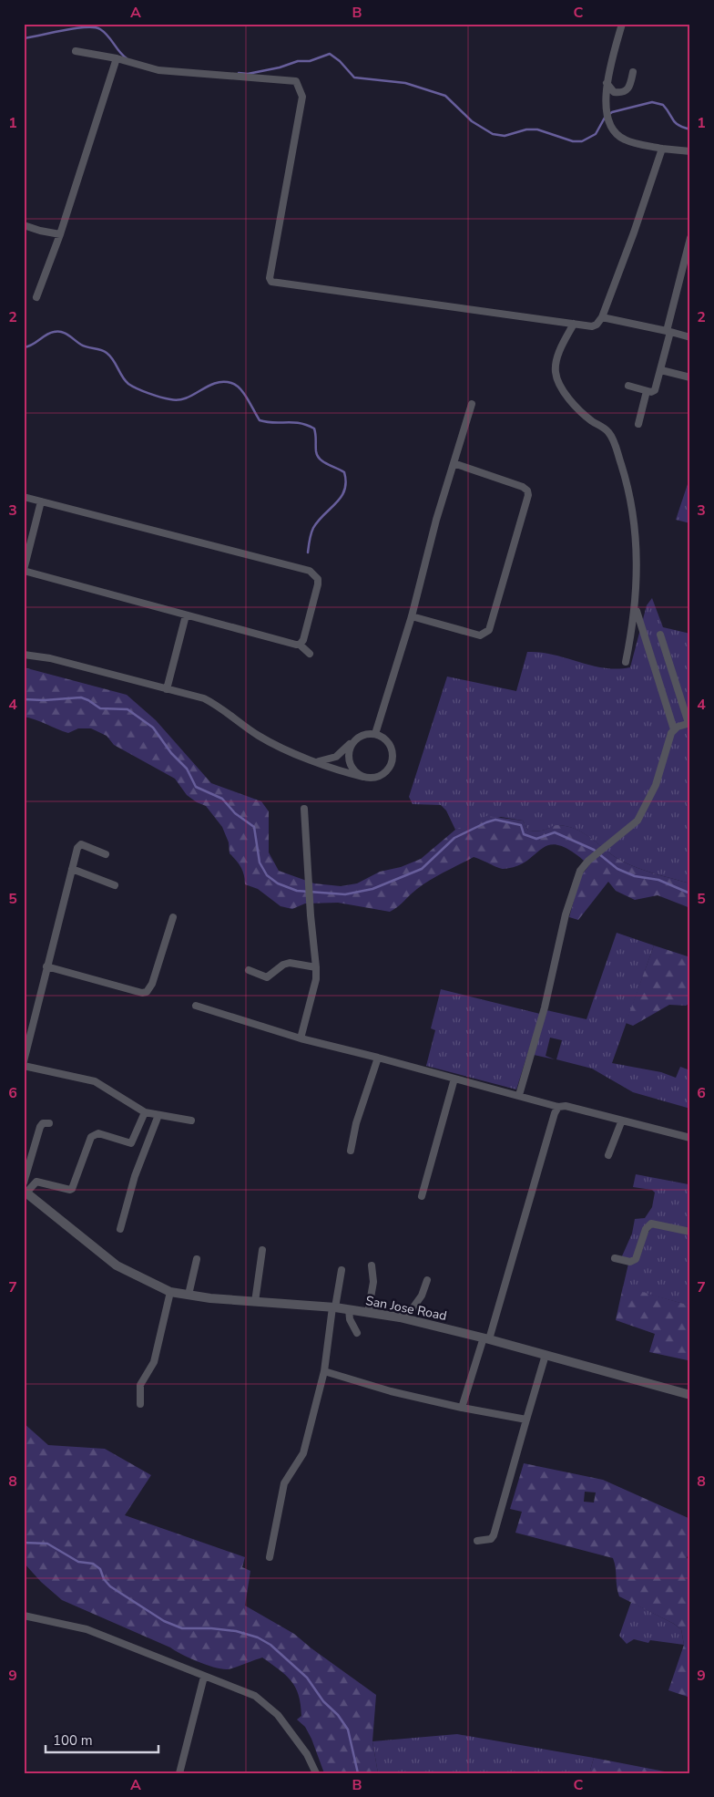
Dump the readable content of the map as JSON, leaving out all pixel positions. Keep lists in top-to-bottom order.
{
  "streets": {
    "street": ["San Jose Road"]
  },
  "scale_bar": "100 m",
  "grid": {
    "columns": ["A", "B", "C"],
    "rows": [
      "1",
      "2",
      "3",
      "4",
      "5",
      "6",
      "7",
      "8",
      "9"
    ]
  }
}
